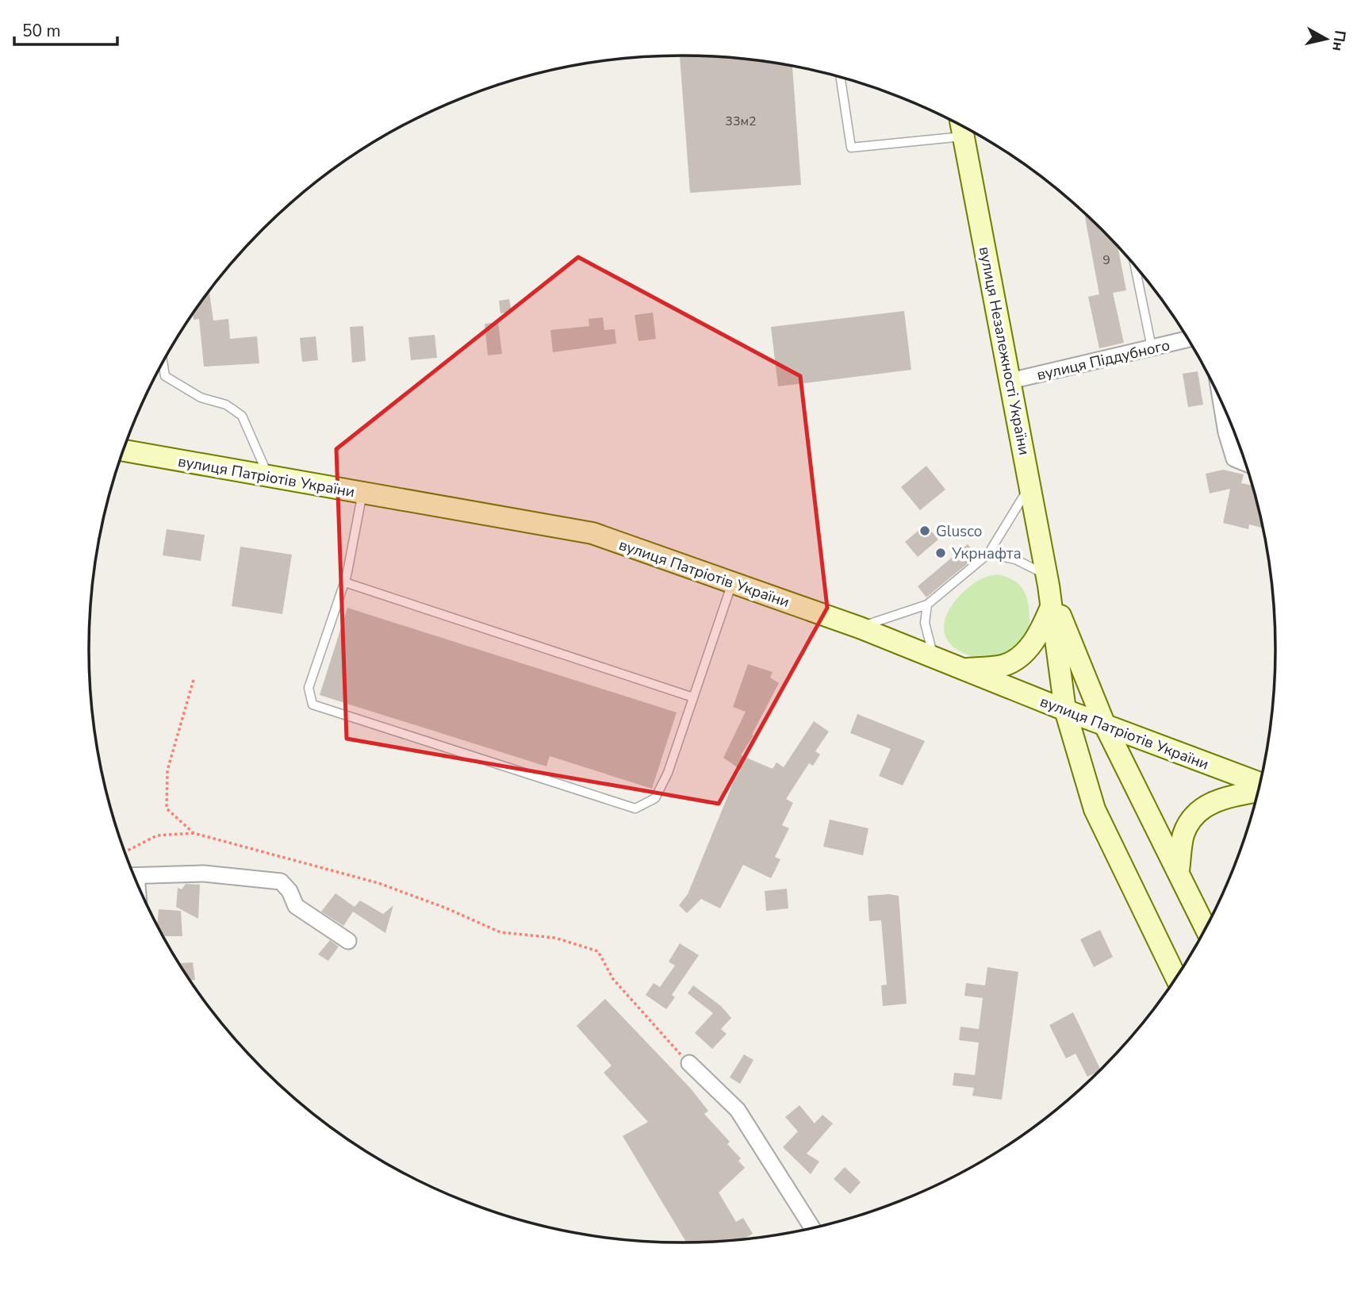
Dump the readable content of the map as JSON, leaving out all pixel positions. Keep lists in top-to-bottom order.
{
  "streets": {
    "main road": ["вулиця Незалежності України", "вулиця Патріотів України"],
    "street": ["вулиця Піддубного"]
  },
  "crossings": [
    ["вулиця Незалежності України", "вулиця Піддубного"],
    ["вулиця Незалежності України", "вулиця Патріотів України"]
  ],
  "places": ["Glusco", "Укрнафта"],
  "house_numbers": ["33м2", "9"],
  "scale_bar": "50 m",
  "north": "right"
}
